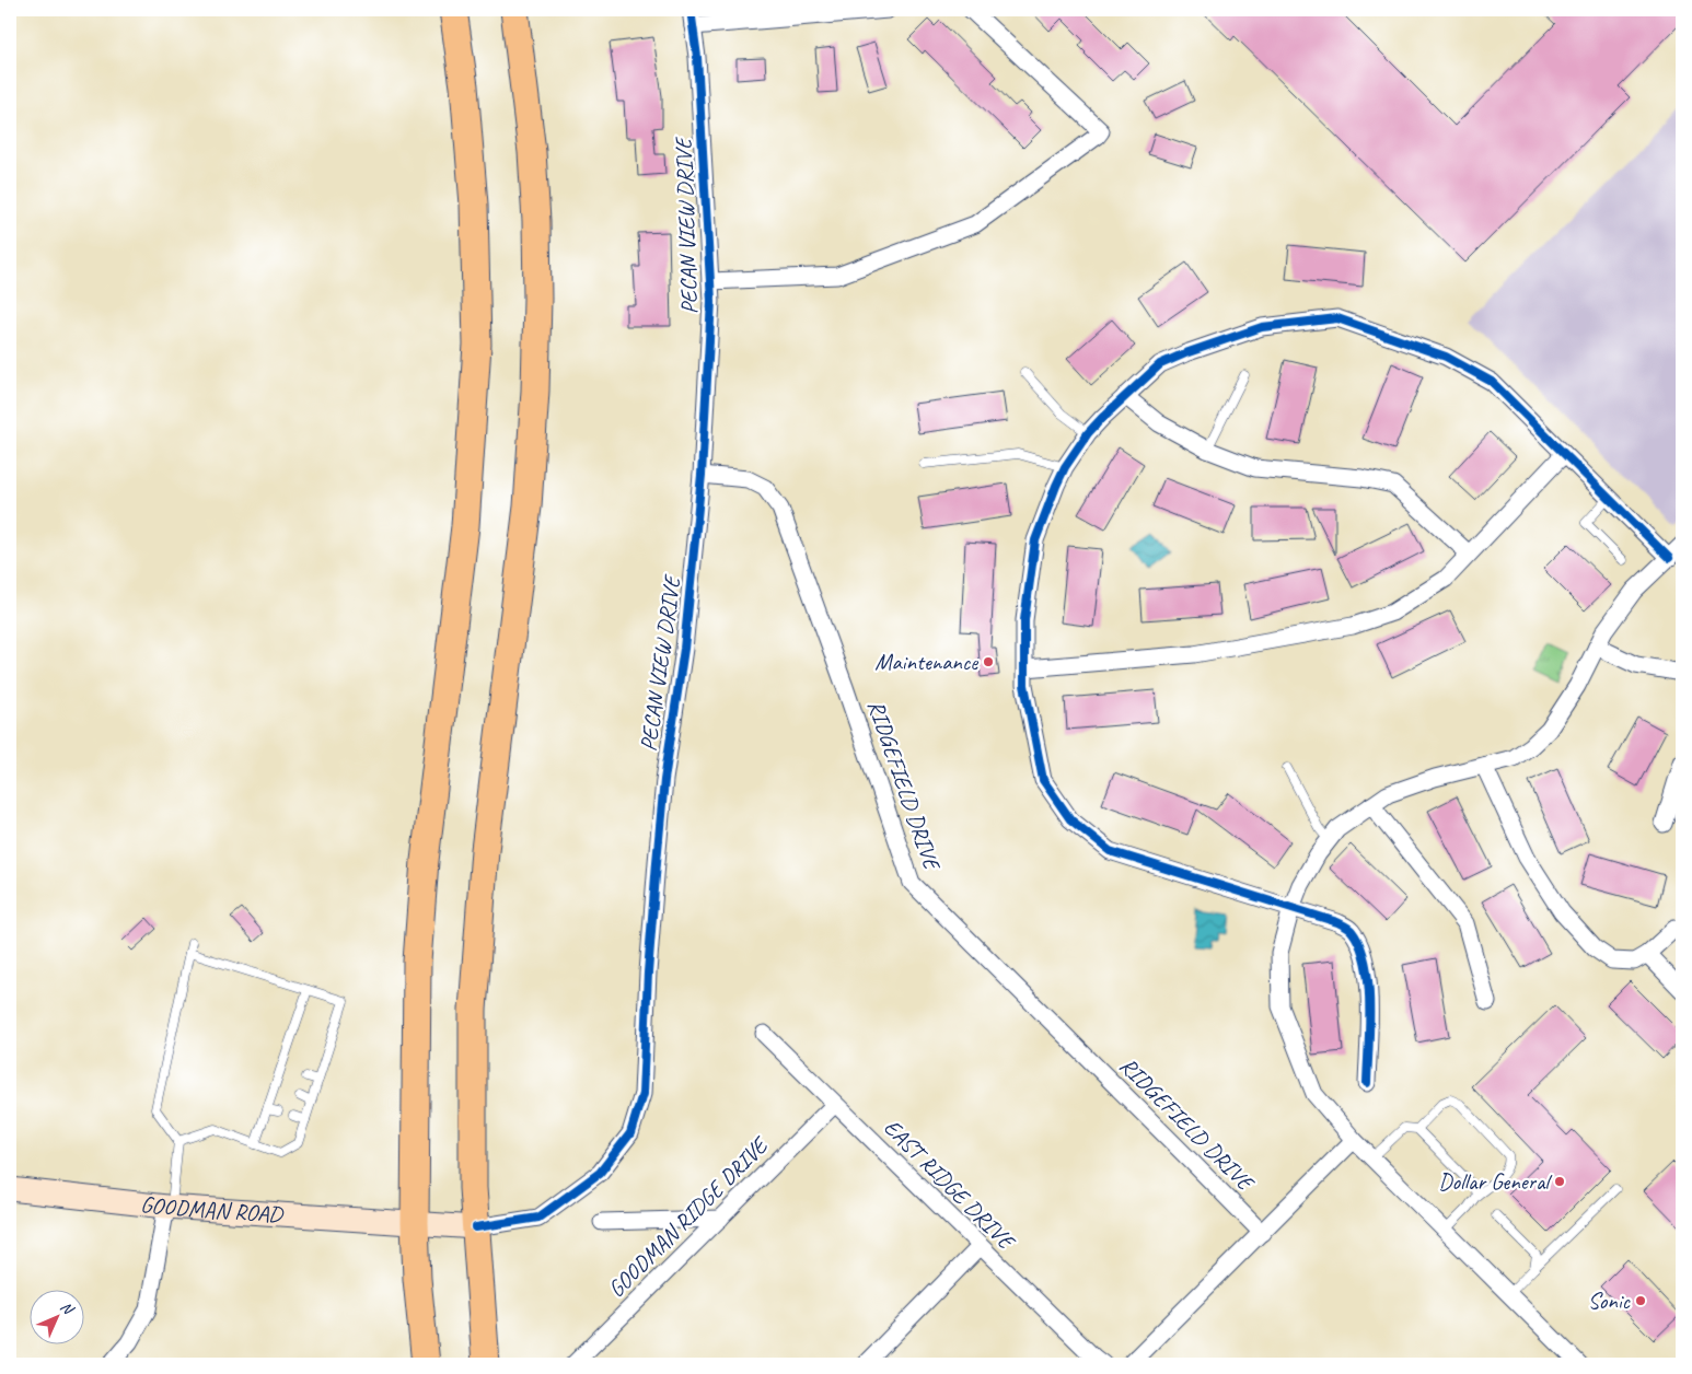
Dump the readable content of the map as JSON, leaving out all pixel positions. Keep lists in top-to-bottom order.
{
  "streets": {
    "main road": ["GOODMAN ROAD"],
    "street": [
      "PECAN VIEW DRIVE",
      "RIDGEFIELD DRIVE",
      "EAST RIDGE DRIVE",
      "GOODMAN RIDGE DRIVE"
    ]
  },
  "crossings": [
    ["PECAN VIEW DRIVE", "RIDGEFIELD DRIVE"],
    ["PECAN VIEW DRIVE", "GOODMAN ROAD"],
    ["EAST RIDGE DRIVE", "GOODMAN RIDGE DRIVE"]
  ],
  "places": ["Maintenance", "Dollar General", "Sonic"],
  "north": "top right"
}
